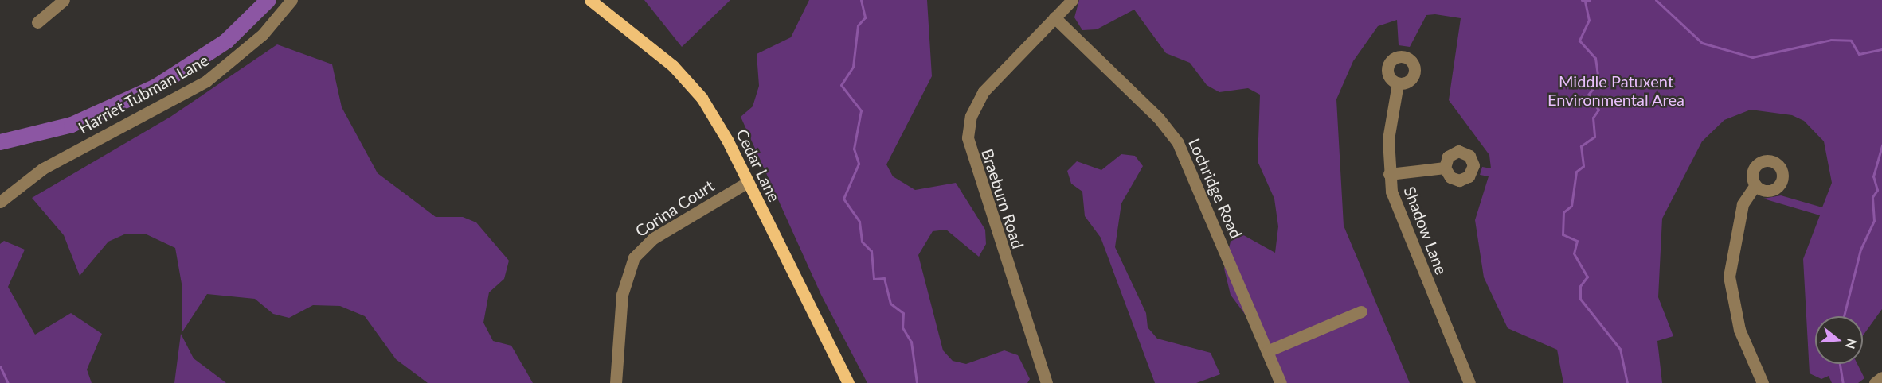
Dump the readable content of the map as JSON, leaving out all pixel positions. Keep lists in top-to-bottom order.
{
  "streets": {
    "main road": ["Cedar Lane"],
    "street": [
      "Harriet Tubman Lane",
      "Lochridge Road",
      "Braeburn Road",
      "Corina Court",
      "Shadow Lane"
    ]
  },
  "crossings": [
    ["Cedar Lane", "Corina Court"],
    ["Lochridge Road", "Braeburn Road"]
  ],
  "parks": ["Middle Patuxent Environmental Area"],
  "north": "right"
}
